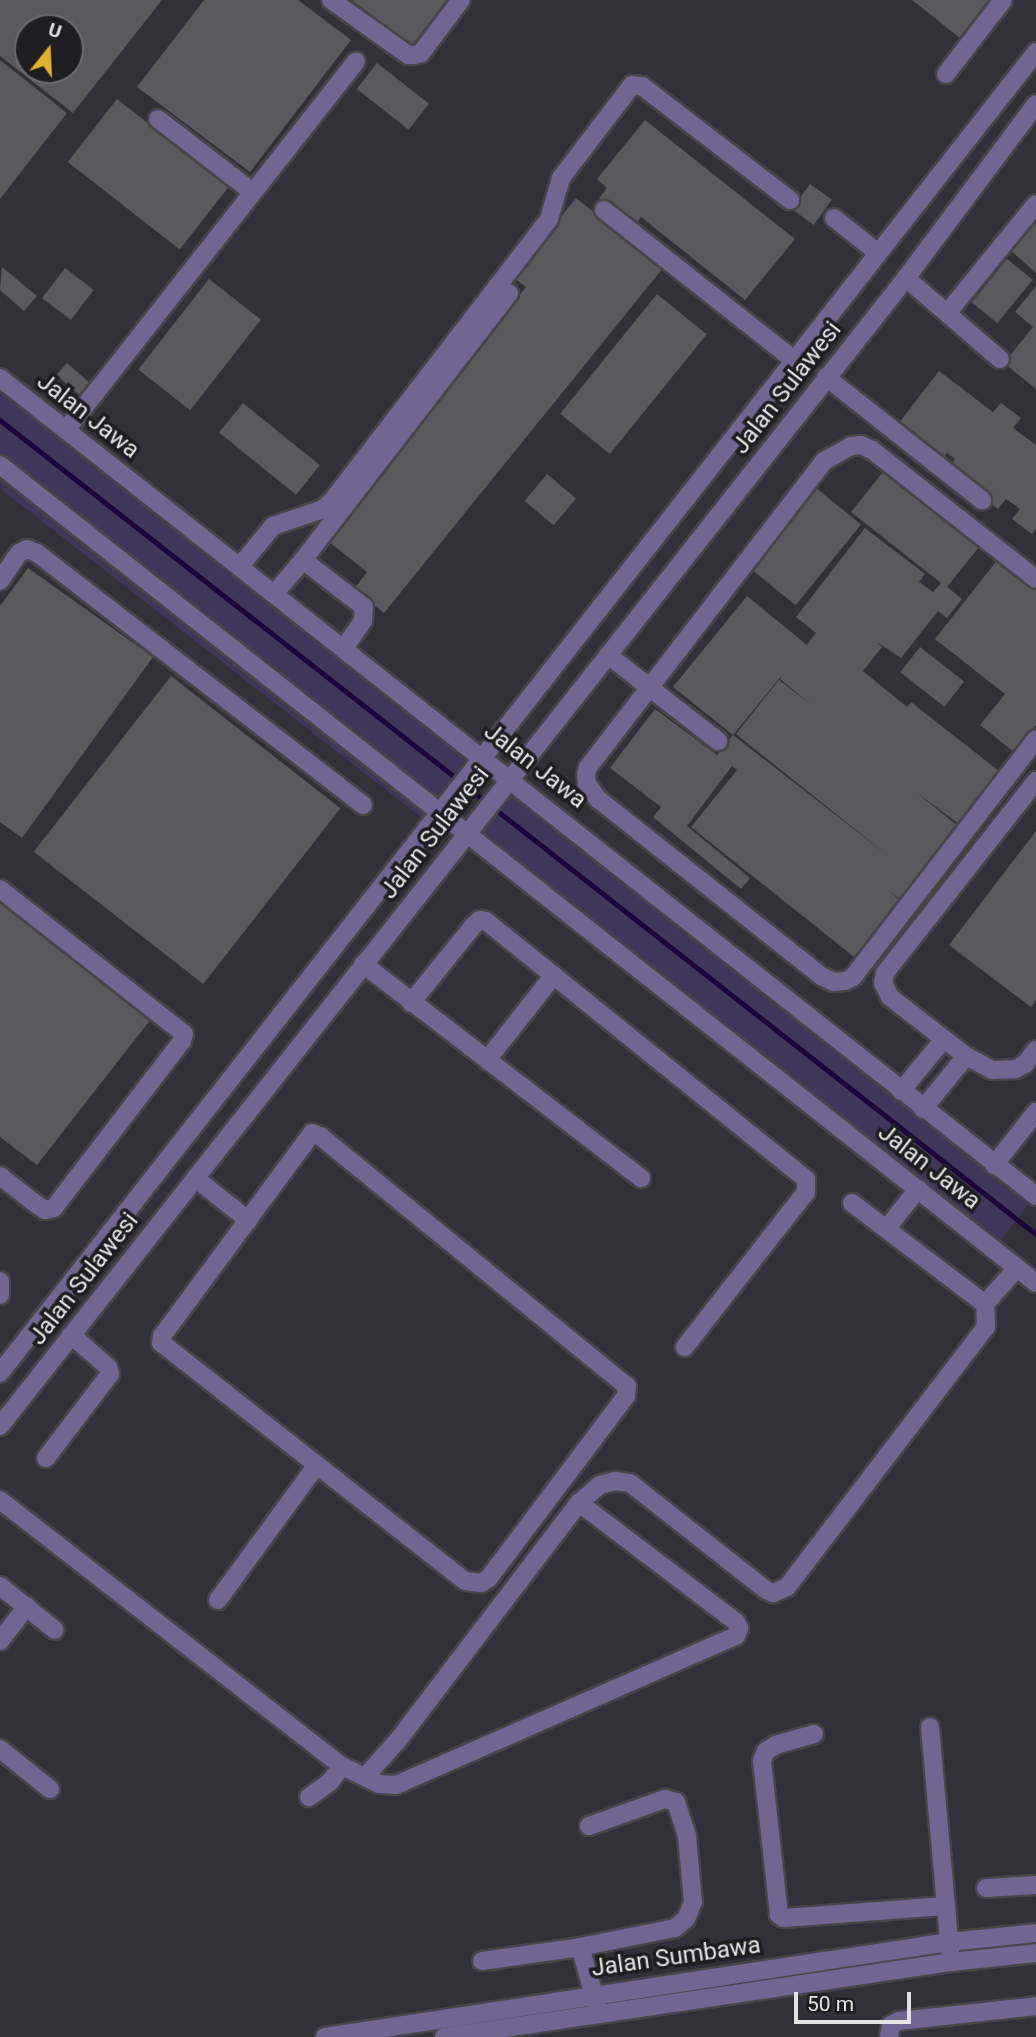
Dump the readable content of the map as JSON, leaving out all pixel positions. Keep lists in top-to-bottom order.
{
  "streets": {
    "street": ["Jalan Sulawesi", "Jalan Jawa", "Jalan Sumbawa"]
  },
  "crossings": [
    ["Jalan Sulawesi", "Jalan Jawa"]
  ],
  "scale_bar": "50 m",
  "north": "top"
}
